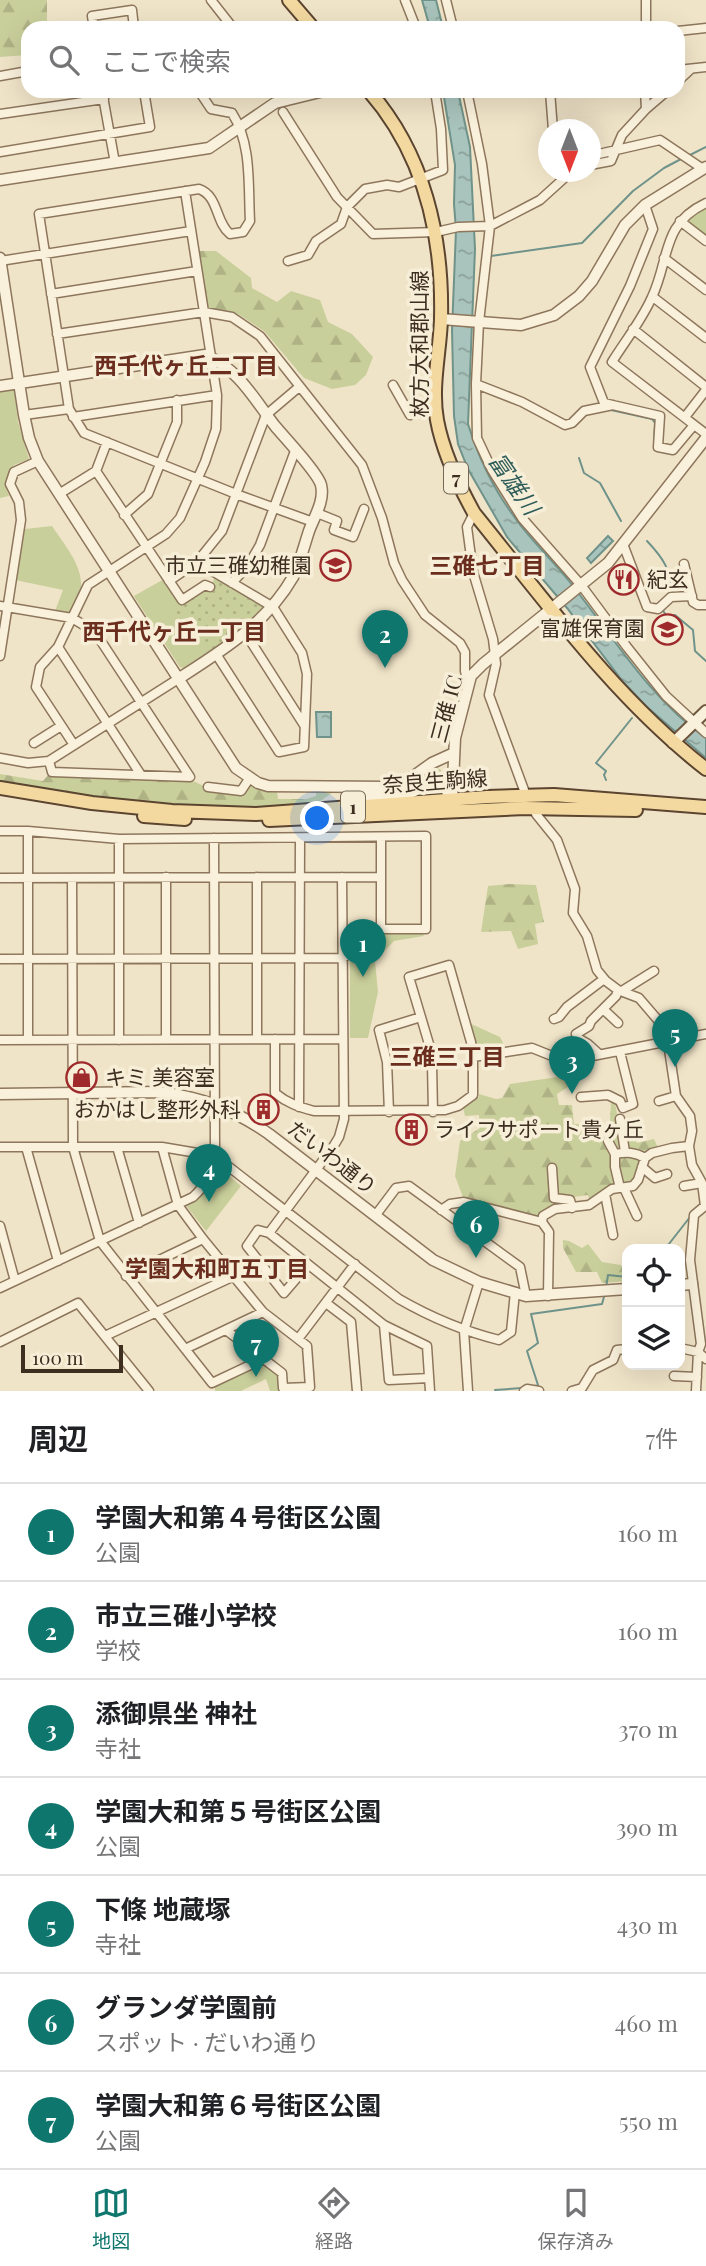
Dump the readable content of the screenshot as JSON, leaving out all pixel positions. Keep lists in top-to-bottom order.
{
  "streets": {
    "main road": [
      "枚方大和郡山線",
      "7",
      "奈良生駒線",
      "1"
    ],
    "street": ["三碓 IC", "だいわ通り"]
  },
  "crossings": [
    ["枚方大和郡山線", "三碓 IC"],
    ["三碓 IC", "奈良生駒線"]
  ],
  "districts": [
    "西千代ヶ丘二丁目",
    "三碓七丁目",
    "西千代ヶ丘一丁目",
    "三碓三丁目",
    "学園大和町五丁目"
  ],
  "water": ["富雄川"],
  "places": {
    "school or university": ["市立三碓幼稚園", "富雄保育園"],
    "restaurant": ["紀玄"],
    "shop": ["キミ 美容室"],
    "building": ["おかはし整形外科", "ライフサポート貴ヶ丘"]
  },
  "scale_bar": "100 m",
  "north": "bottom",
  "page": {
    "search": "ここで検索",
    "pins": [
      "2",
      "1",
      "5",
      "3",
      "4",
      "6",
      "7"
    ],
    "scale": "100 m",
    "heading": ["周辺", "7件"],
    "list": [
      {
        "mark": "1",
        "name": "学園大和第４号街区公園",
        "note": "公園",
        "value": "160 m"
      },
      {
        "mark": "2",
        "name": "市立三碓小学校",
        "note": "学校",
        "value": "160 m"
      },
      {
        "mark": "3",
        "name": "添御県坐 神社",
        "note": "寺社",
        "value": "370 m"
      },
      {
        "mark": "4",
        "name": "学園大和第５号街区公園",
        "note": "公園",
        "value": "390 m"
      },
      {
        "mark": "5",
        "name": "下條 地蔵塚",
        "note": "寺社",
        "value": "430 m"
      },
      {
        "mark": "6",
        "name": "グランダ学園前",
        "note": "スポット · だいわ通り",
        "value": "460 m"
      },
      {
        "mark": "7",
        "name": "学園大和第６号街区公園",
        "note": "公園",
        "value": "550 m"
      }
    ],
    "nav": ["地図", "経路", "保存済み"]
  }
}
